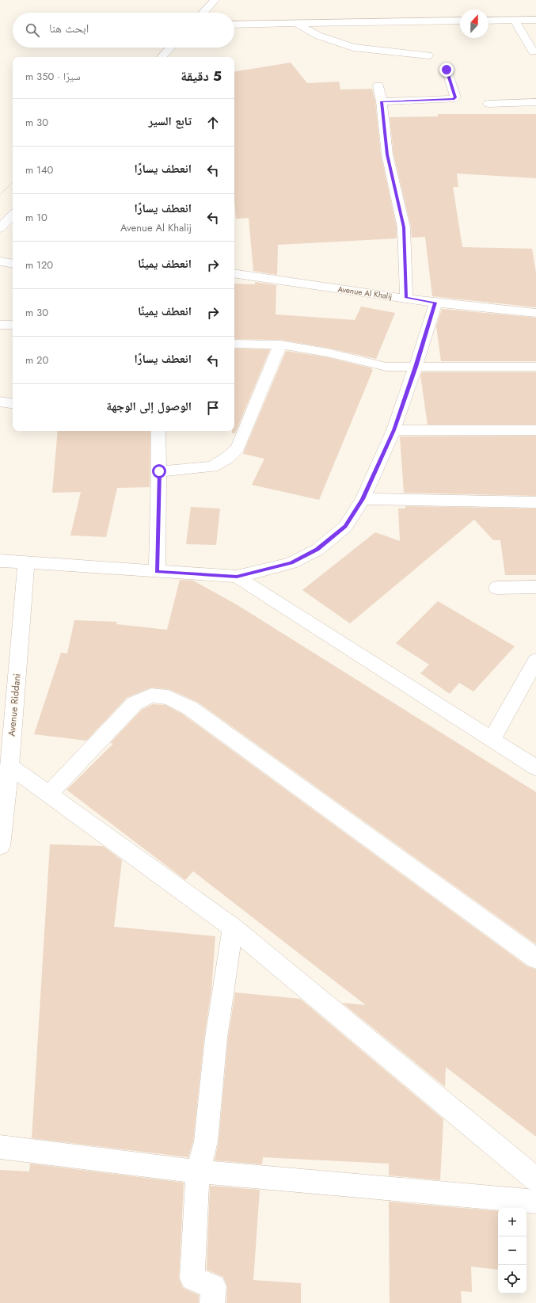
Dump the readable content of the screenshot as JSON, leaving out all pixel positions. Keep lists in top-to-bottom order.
{
  "streets": {
    "street": ["Avenue Al Khalij", "Avenue Riddani"]
  },
  "north": "top",
  "page": {
    "search": "ابحث هنا",
    "heading": ["5 دقيقة", "سيرًا · 350 m"],
    "list": [
      ["تابع السير", "30 m"],
      ["انعطف يسارًا", "140 m"],
      ["انعطف يسارًا", "Avenue Al Khalij", "10 m"],
      ["انعطف يمينًا", "120 m"],
      ["انعطف يمينًا", "30 m"],
      ["انعطف يسارًا", "20 m"],
      "الوصول إلى الوجهة"
    ],
    "map_buttons": ["+", "−"]
  }
}
